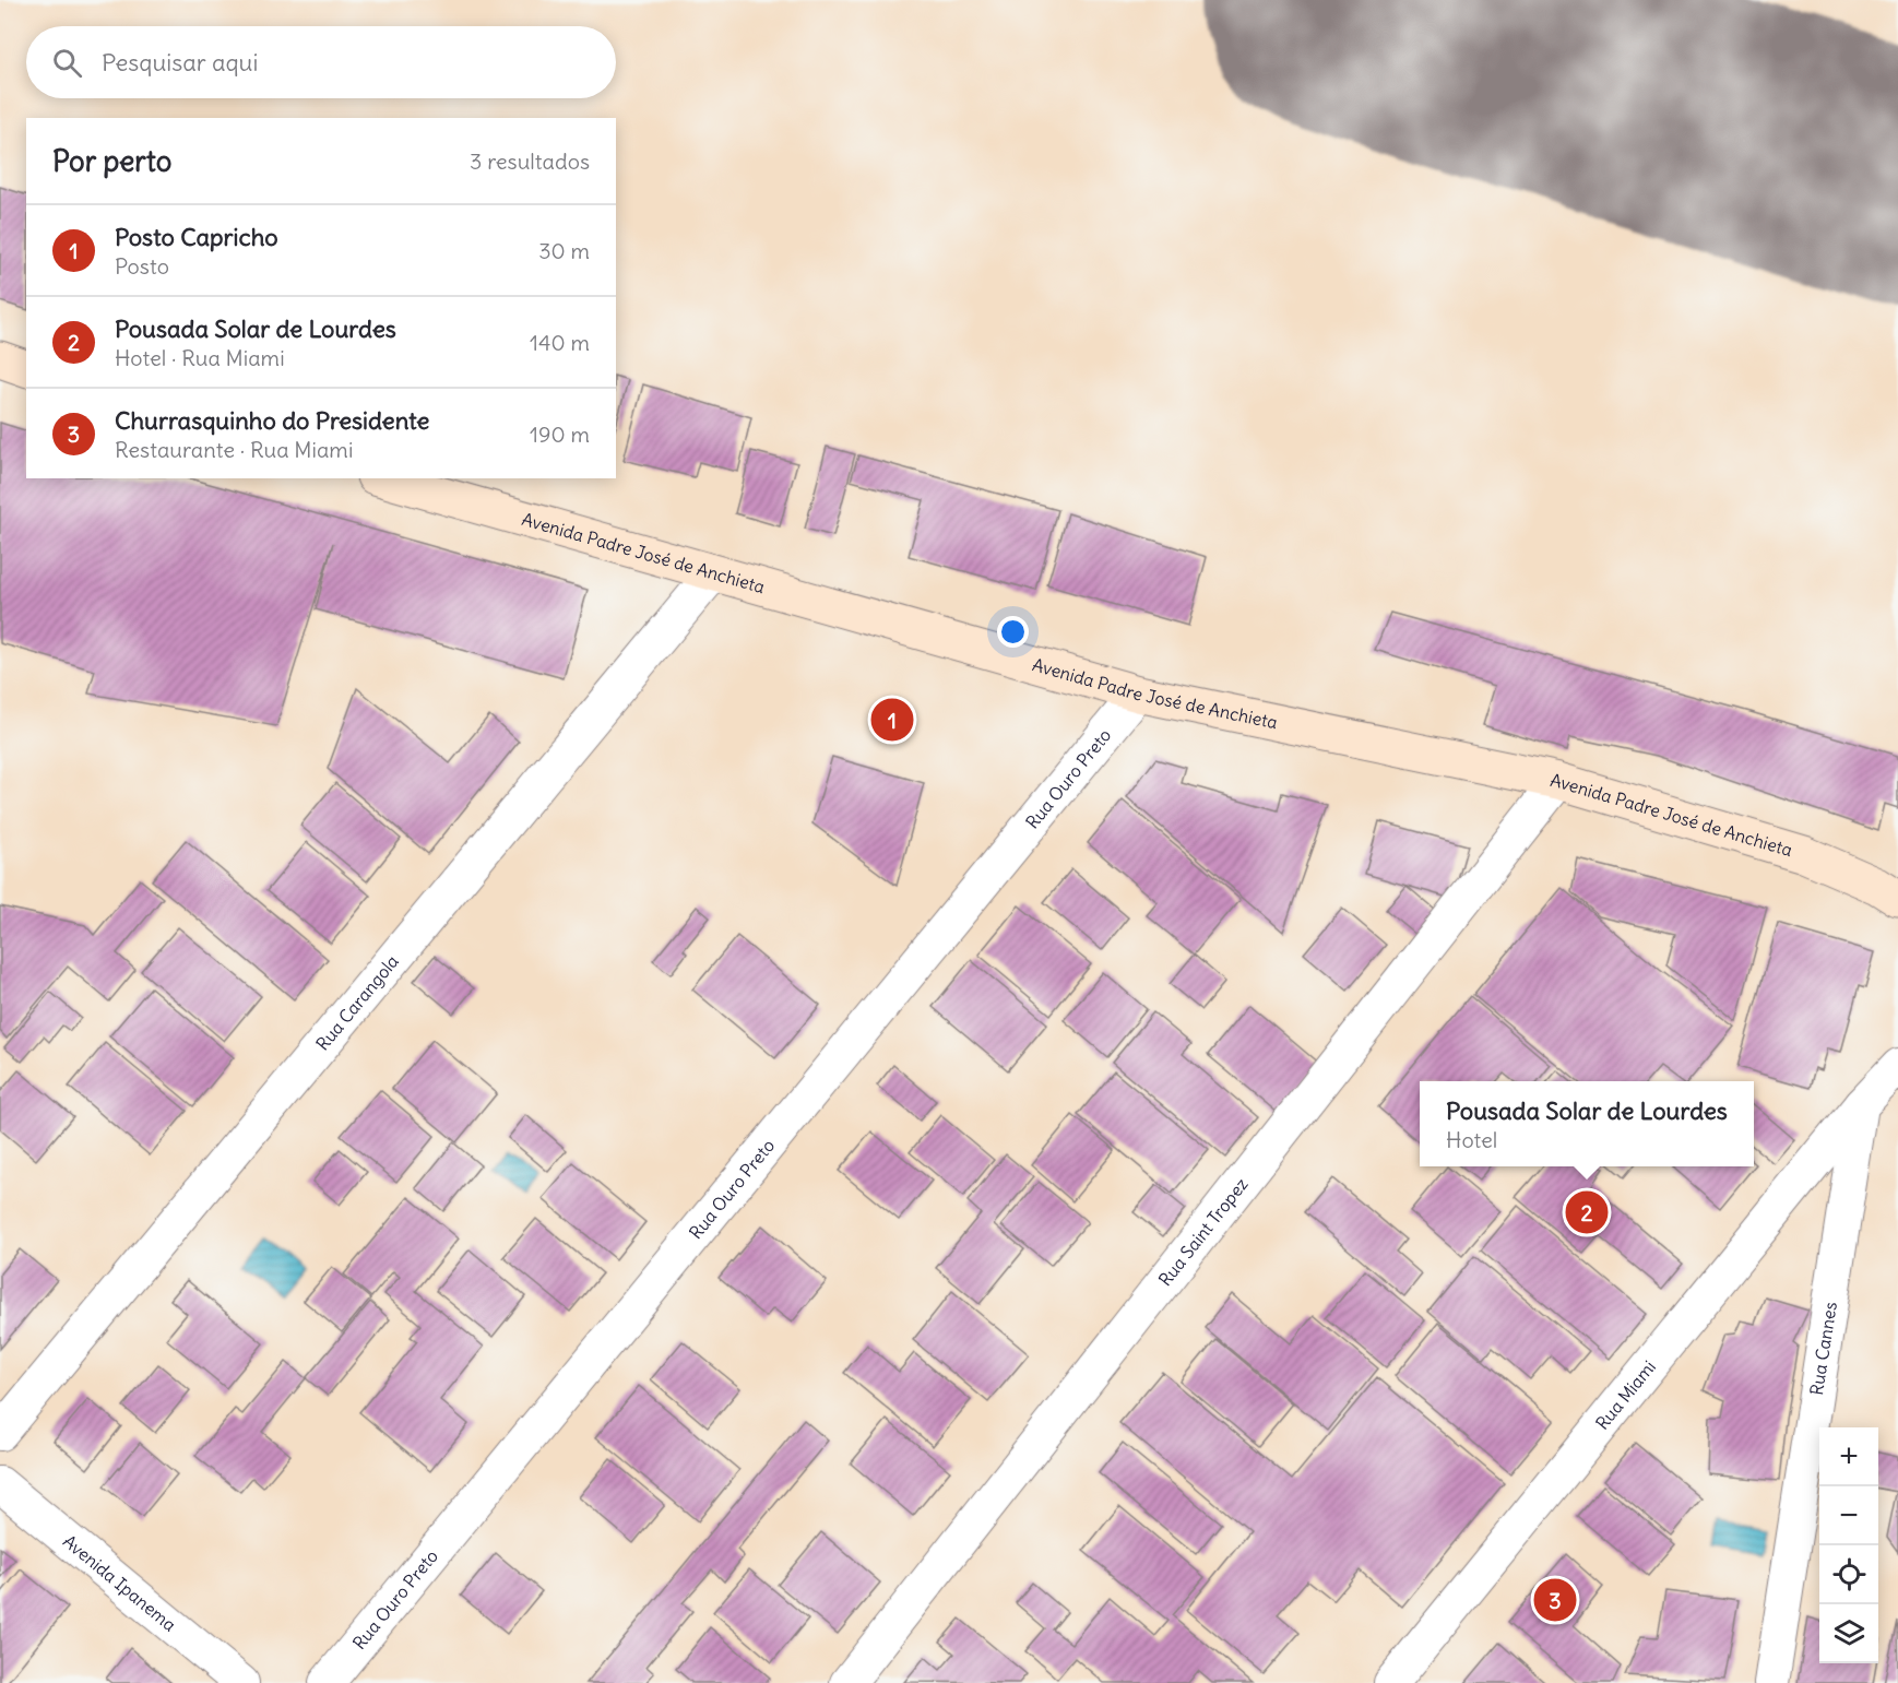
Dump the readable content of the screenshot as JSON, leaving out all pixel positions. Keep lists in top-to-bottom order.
{
  "streets": {
    "main road": ["Avenida Padre José de Anchieta"],
    "street": [
      "Rua Ouro Preto",
      "Rua Carangola",
      "Rua Saint Tropez",
      "Rua Cannes",
      "Rua Miami",
      "Avenida Ipanema"
    ]
  },
  "crossings": [
    ["Avenida Padre José de Anchieta", "Rua Ouro Preto"],
    ["Avenida Padre José de Anchieta", "Rua Carangola"],
    ["Avenida Padre José de Anchieta", "Rua Saint Tropez"],
    ["Rua Cannes", "Rua Miami"]
  ],
  "page": {
    "search": "Pesquisar aqui",
    "heading": ["Por perto", "3 resultados"],
    "list": [
      {
        "mark": "1",
        "name": "Posto Capricho",
        "note": "Posto",
        "value": "30 m"
      },
      {
        "mark": "2",
        "name": "Pousada Solar de Lourdes",
        "note": "Hotel · Rua Miami",
        "value": "140 m"
      },
      {
        "mark": "3",
        "name": "Churrasquinho do Presidente",
        "note": "Restaurante · Rua Miami",
        "value": "190 m"
      }
    ],
    "pins": ["1", "2", "3"],
    "popup": ["Pousada Solar de Lourdes", "Hotel"],
    "map_buttons": ["+", "−"]
  }
}
